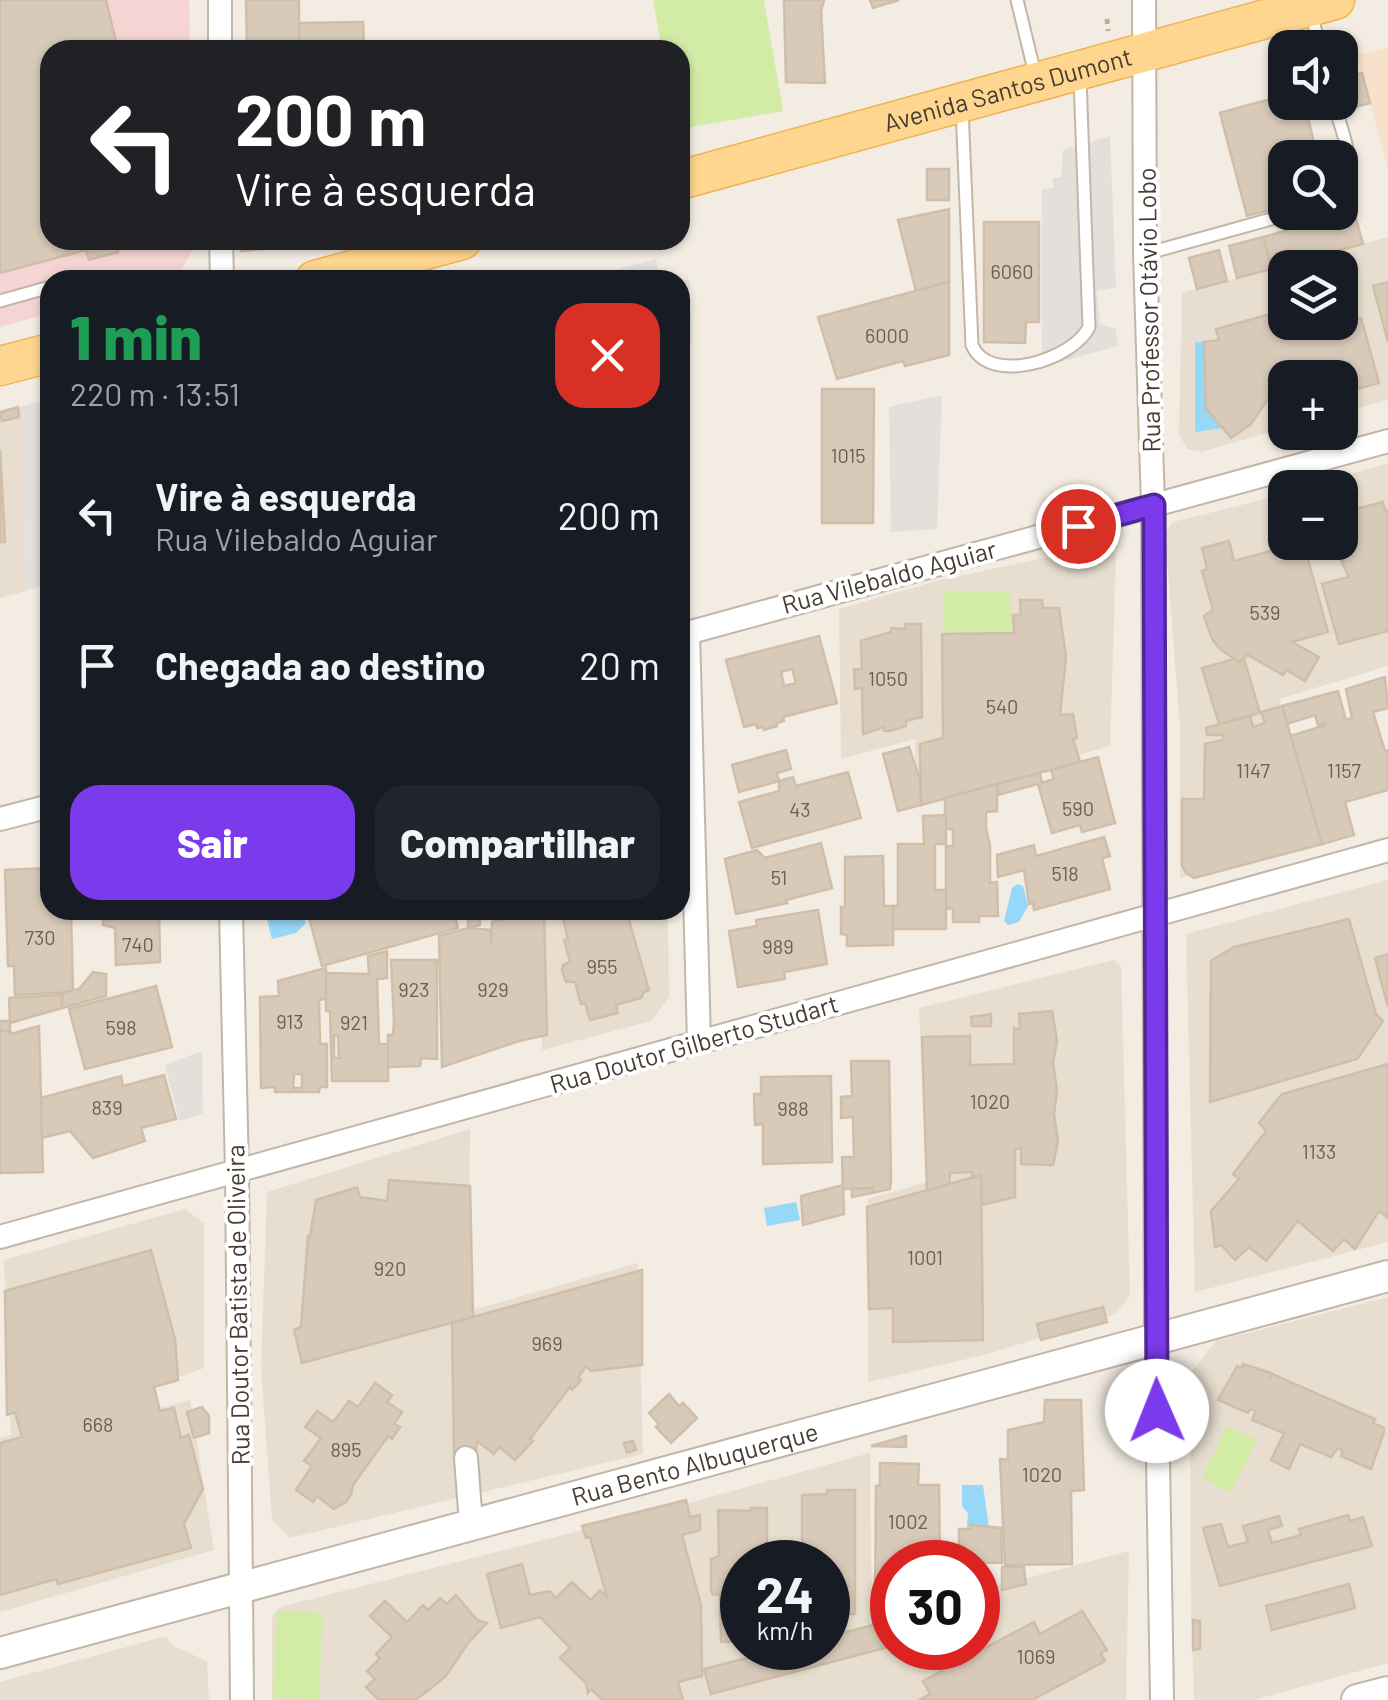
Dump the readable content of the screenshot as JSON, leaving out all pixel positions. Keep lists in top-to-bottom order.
{
  "streets": {
    "main road": ["Avenida Santos Dumont"],
    "street": [
      "Rua Professor Otávio Lobo",
      "Rua Vilebaldo Aguiar",
      "Rua Doutor Gilberto Studart",
      "Rua Doutor Batista de Oliveira",
      "Rua Bento Albuquerque"
    ]
  },
  "crossings": [
    ["Avenida Santos Dumont", "Rua Professor Otávio Lobo"],
    ["Rua Professor Otávio Lobo", "Rua Vilebaldo Aguiar"],
    ["Rua Professor Otávio Lobo", "Rua Doutor Gilberto Studart"],
    ["Rua Professor Otávio Lobo", "Rua Bento Albuquerque"],
    ["Rua Doutor Gilberto Studart", "Rua Doutor Batista de Oliveira"],
    ["Rua Doutor Batista de Oliveira", "Rua Bento Albuquerque"]
  ],
  "house_numbers": [
    "6060",
    "6000",
    "1015",
    "539",
    "1050",
    "540",
    "1147",
    "1157",
    "590",
    "43",
    "518",
    "51",
    "730",
    "740",
    "989",
    "955",
    "923",
    "929",
    "913",
    "921",
    "598",
    "1020",
    "839",
    "988",
    "1133",
    "1001",
    "920",
    "969",
    "668",
    "895",
    "1020",
    "1002",
    "1069"
  ],
  "page": {
    "map_buttons": ["+", "−"],
    "turn": ["200 m", "Vire à esquerda"],
    "heading": ["1 min", "220 m · 13:51"],
    "list": [
      {
        "name": "Vire à esquerda",
        "note": "Rua Vilebaldo Aguiar",
        "value": "200 m"
      },
      {
        "name": "Chegada ao destino",
        "value": "20 m"
      }
    ],
    "buttons": ["Sair", "Compartilhar"],
    "speed": "24 km/h",
    "limit": "30"
  }
}
